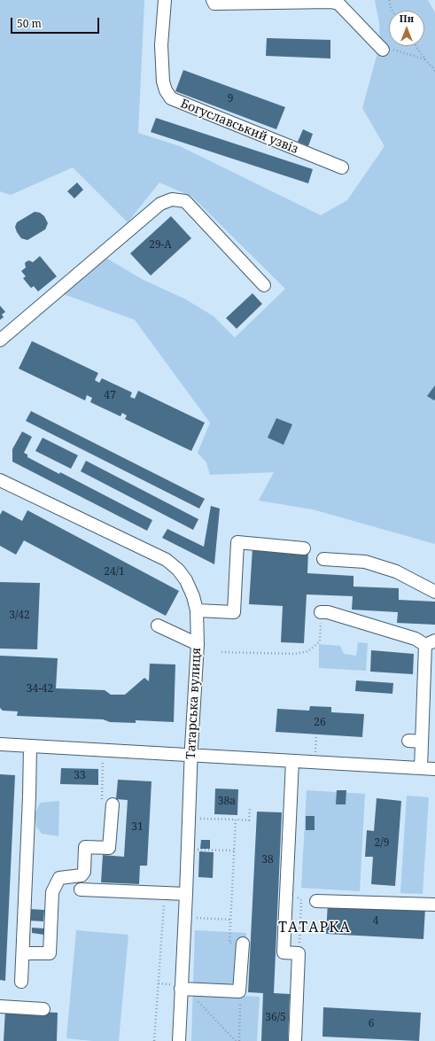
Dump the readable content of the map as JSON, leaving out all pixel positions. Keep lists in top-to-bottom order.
{
  "streets": {
    "street": ["Богуславський узвіз", "Татарська вулиця"]
  },
  "districts": ["ТАТАРКА"],
  "house_numbers": [
    "9",
    "29-А",
    "47",
    "24/1",
    "3/42",
    "34-42",
    "26",
    "33",
    "38а",
    "31",
    "2/9",
    "38",
    "4",
    "36/5",
    "6"
  ],
  "scale_bar": "50 m",
  "north": "top"
}
